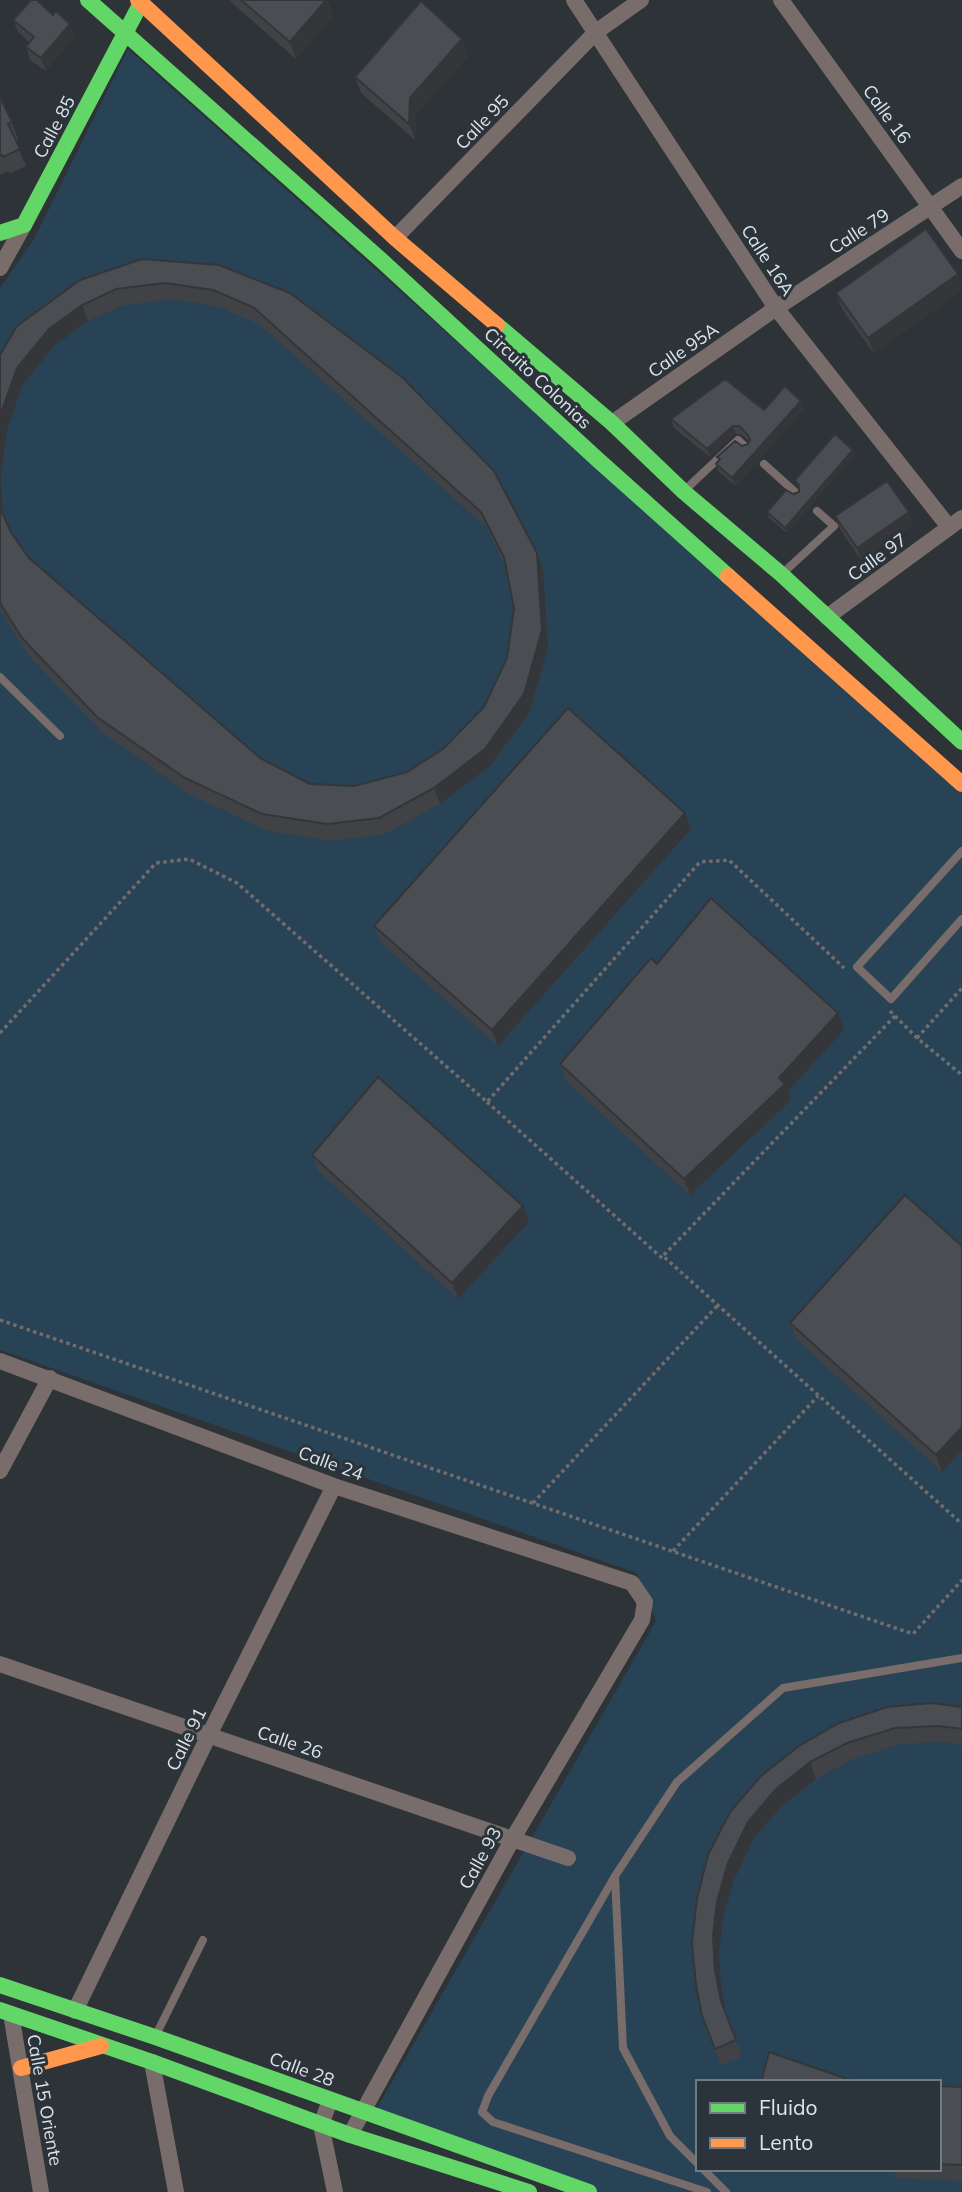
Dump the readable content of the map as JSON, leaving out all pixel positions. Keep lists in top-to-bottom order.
{
  "streets": {
    "main road": ["Calle 85", "Circuito Colonias", "Calle 28"],
    "street": [
      "Calle 16",
      "Calle 95",
      "Calle 79",
      "Calle 16A",
      "Calle 95A",
      "Calle 97",
      "Calle 24",
      "Calle 91",
      "Calle 26",
      "Calle 93",
      "Calle 15 Oriente"
    ]
  },
  "crossings": [
    ["Calle 16", "Calle 79"],
    ["Calle 95", "Calle 16A"],
    ["Calle 95", "Circuito Colonias"],
    ["Calle 85", "Circuito Colonias"],
    ["Calle 79", "Calle 16A"],
    ["Calle 79", "Calle 95A"],
    ["Calle 16A", "Calle 95A"],
    ["Calle 16A", "Calle 97"],
    ["Calle 95A", "Circuito Colonias"],
    ["Circuito Colonias", "Calle 97"],
    ["Calle 24", "Calle 91"],
    ["Calle 24", "Calle 93"],
    ["Calle 91", "Calle 26"],
    ["Calle 91", "Calle 28"],
    ["Calle 26", "Calle 93"],
    ["Calle 93", "Calle 28"]
  ],
  "legend": ["Fluido", "Lento"]
}
